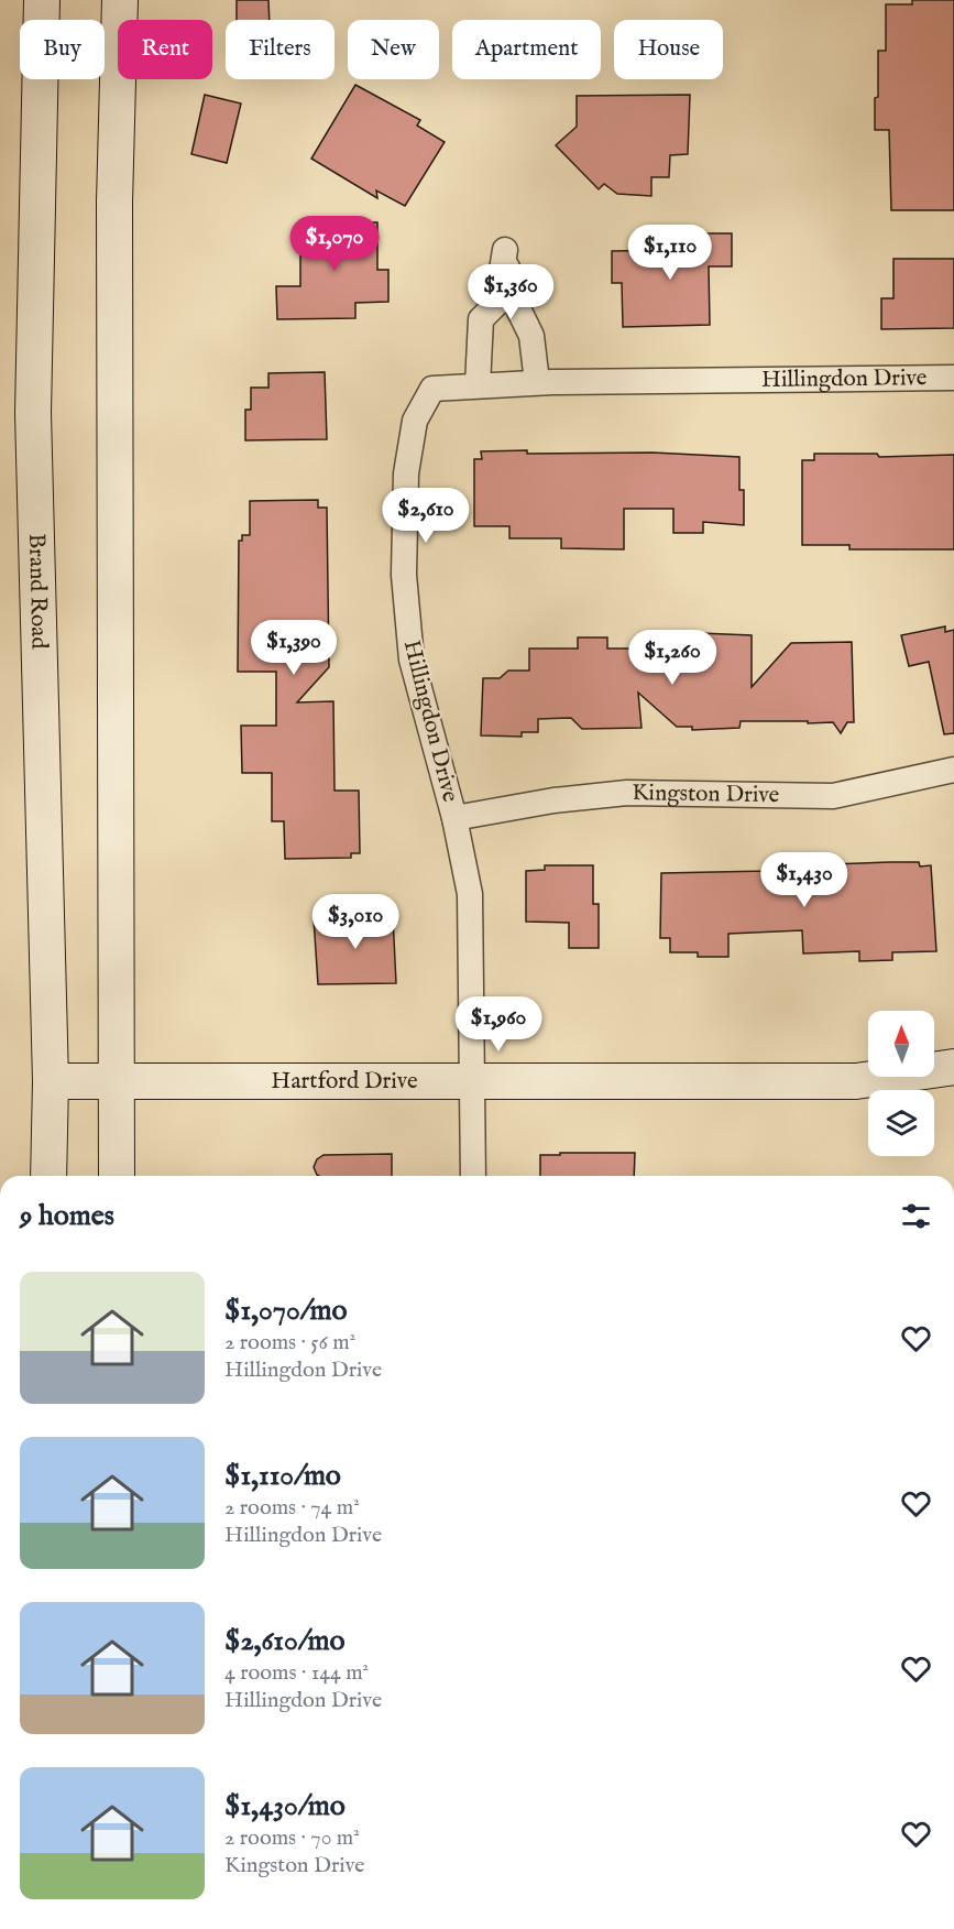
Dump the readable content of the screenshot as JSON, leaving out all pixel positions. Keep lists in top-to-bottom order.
{
  "streets": {
    "main road": ["Brand Road", "Hartford Drive"],
    "street": ["Hillingdon Drive", "Kingston Drive"]
  },
  "crossings": [
    ["Hillingdon Drive", "Kingston Drive"],
    ["Hillingdon Drive", "Hartford Drive"],
    ["Brand Road", "Hartford Drive"]
  ],
  "north": "top",
  "page": {
    "chip": [
      "Buy",
      "Rent",
      "Filters",
      "New",
      "Apartment",
      "House"
    ],
    "price": [
      "$1,070",
      "$1,110",
      "$1,360",
      "$2,610",
      "$1,390",
      "$1,260",
      "$1,430",
      "$3,010",
      "$1,960"
    ],
    "heading": "9 homes",
    "list": [
      {
        "name": "$1,070/mo",
        "note": "2 rooms · 56 m² · Hillingdon Drive"
      },
      {
        "name": "$1,110/mo",
        "note": "2 rooms · 74 m² · Hillingdon Drive"
      },
      {
        "name": "$2,610/mo",
        "note": "4 rooms · 144 m² · Hillingdon Drive"
      },
      {
        "name": "$1,430/mo",
        "note": "2 rooms · 70 m² · Kingston Drive"
      }
    ]
  }
}
